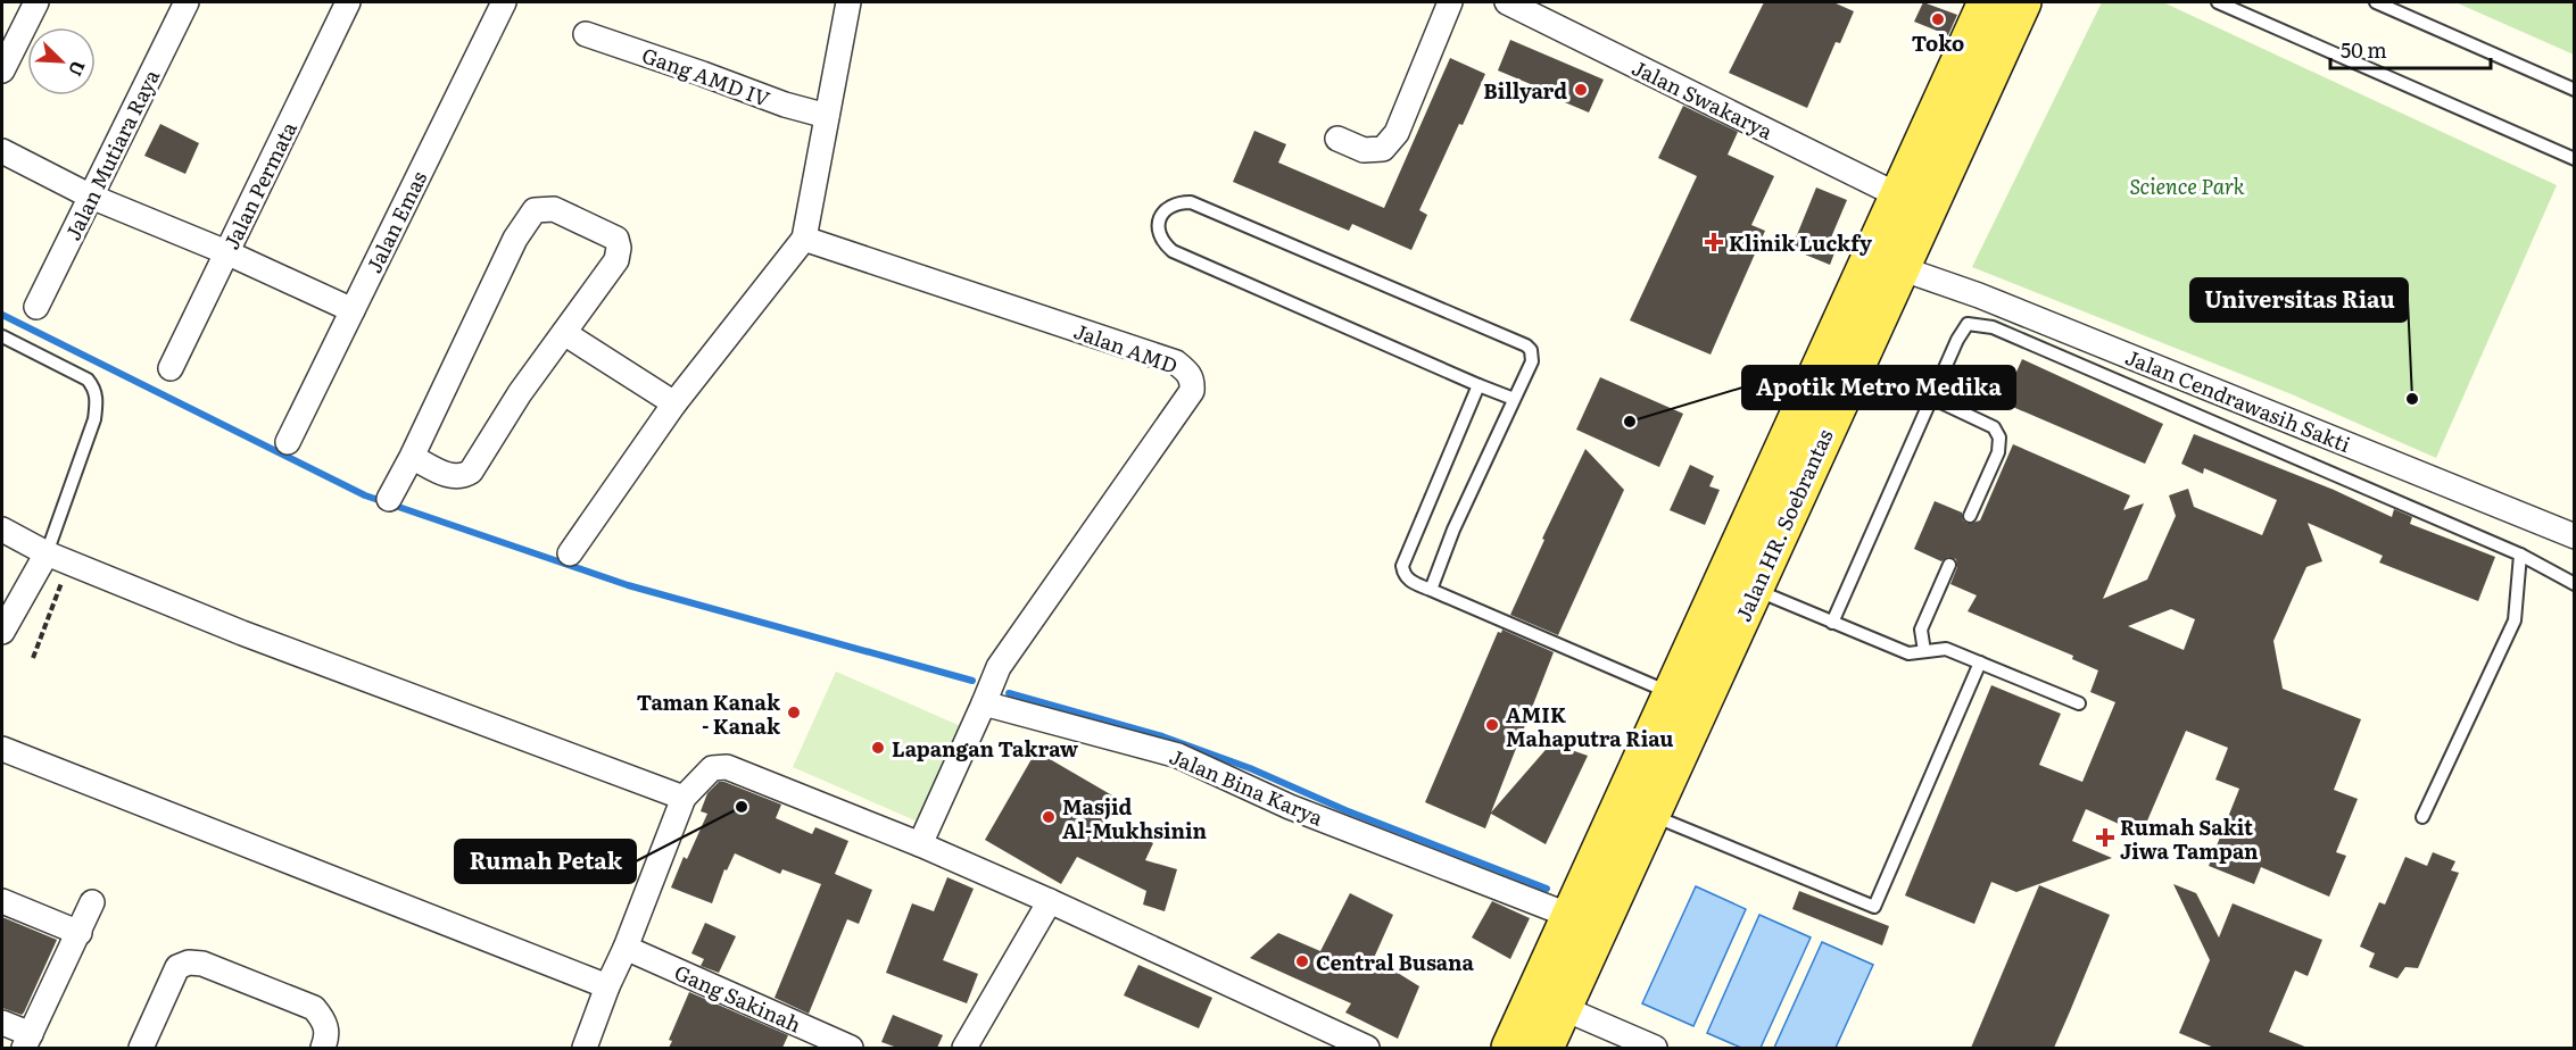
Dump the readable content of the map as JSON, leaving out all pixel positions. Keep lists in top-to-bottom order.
{
  "streets": {
    "main road": ["Jalan HR. Soebrantas"],
    "street": [
      "Gang AMD IV",
      "Jalan Swakarya",
      "Jalan Mutiara Raya",
      "Jalan Permata",
      "Jalan Emas",
      "Jalan AMD",
      "Jalan Cendrawasih Sakti",
      "Jalan Bina Karya",
      "Gang Sakinah"
    ]
  },
  "crossings": [
    ["Jalan Swakarya", "Jalan HR. Soebrantas"],
    ["Jalan AMD", "Jalan Bina Karya"],
    ["Jalan Cendrawasih Sakti", "Jalan HR. Soebrantas"],
    ["Jalan HR. Soebrantas", "Jalan Bina Karya"]
  ],
  "parks": ["Science Park"],
  "places": {
    "other": [
      "Toko",
      "Billyard",
      "Universitas Riau",
      "Apotik Metro Medika",
      "Taman Kanak - Kanak",
      "AMIK Mahaputra Riau",
      "Lapangan Takraw",
      "Rumah Petak",
      "Masjid Al-Mukhsinin",
      "Central Busana"
    ],
    "health": ["Klinik Luckfy", "Rumah Sakit Jiwa Tampan"]
  },
  "scale_bar": "50 m",
  "north": "bottom right"
}
